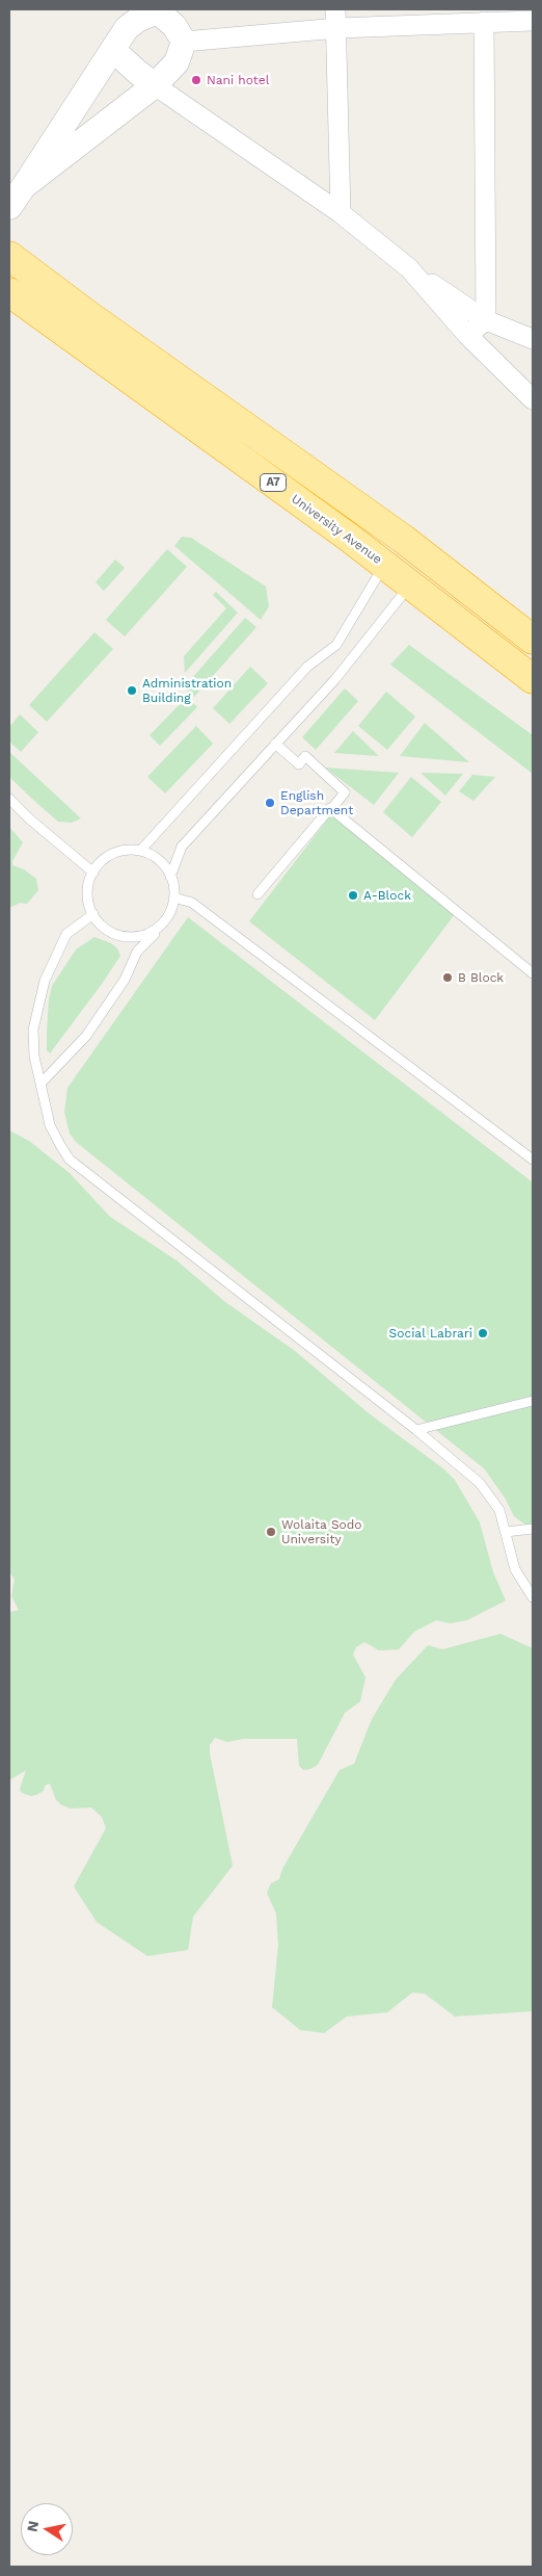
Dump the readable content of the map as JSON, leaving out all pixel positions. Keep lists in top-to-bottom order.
{
  "streets": {
    "highway": ["A7", "University Avenue"]
  },
  "places": [
    "Nani hotel",
    "Administration Building",
    "English Department",
    "A-Block",
    "B Block",
    "Social Labrari",
    "Wolaita Sodo University"
  ],
  "north": "left"
}
